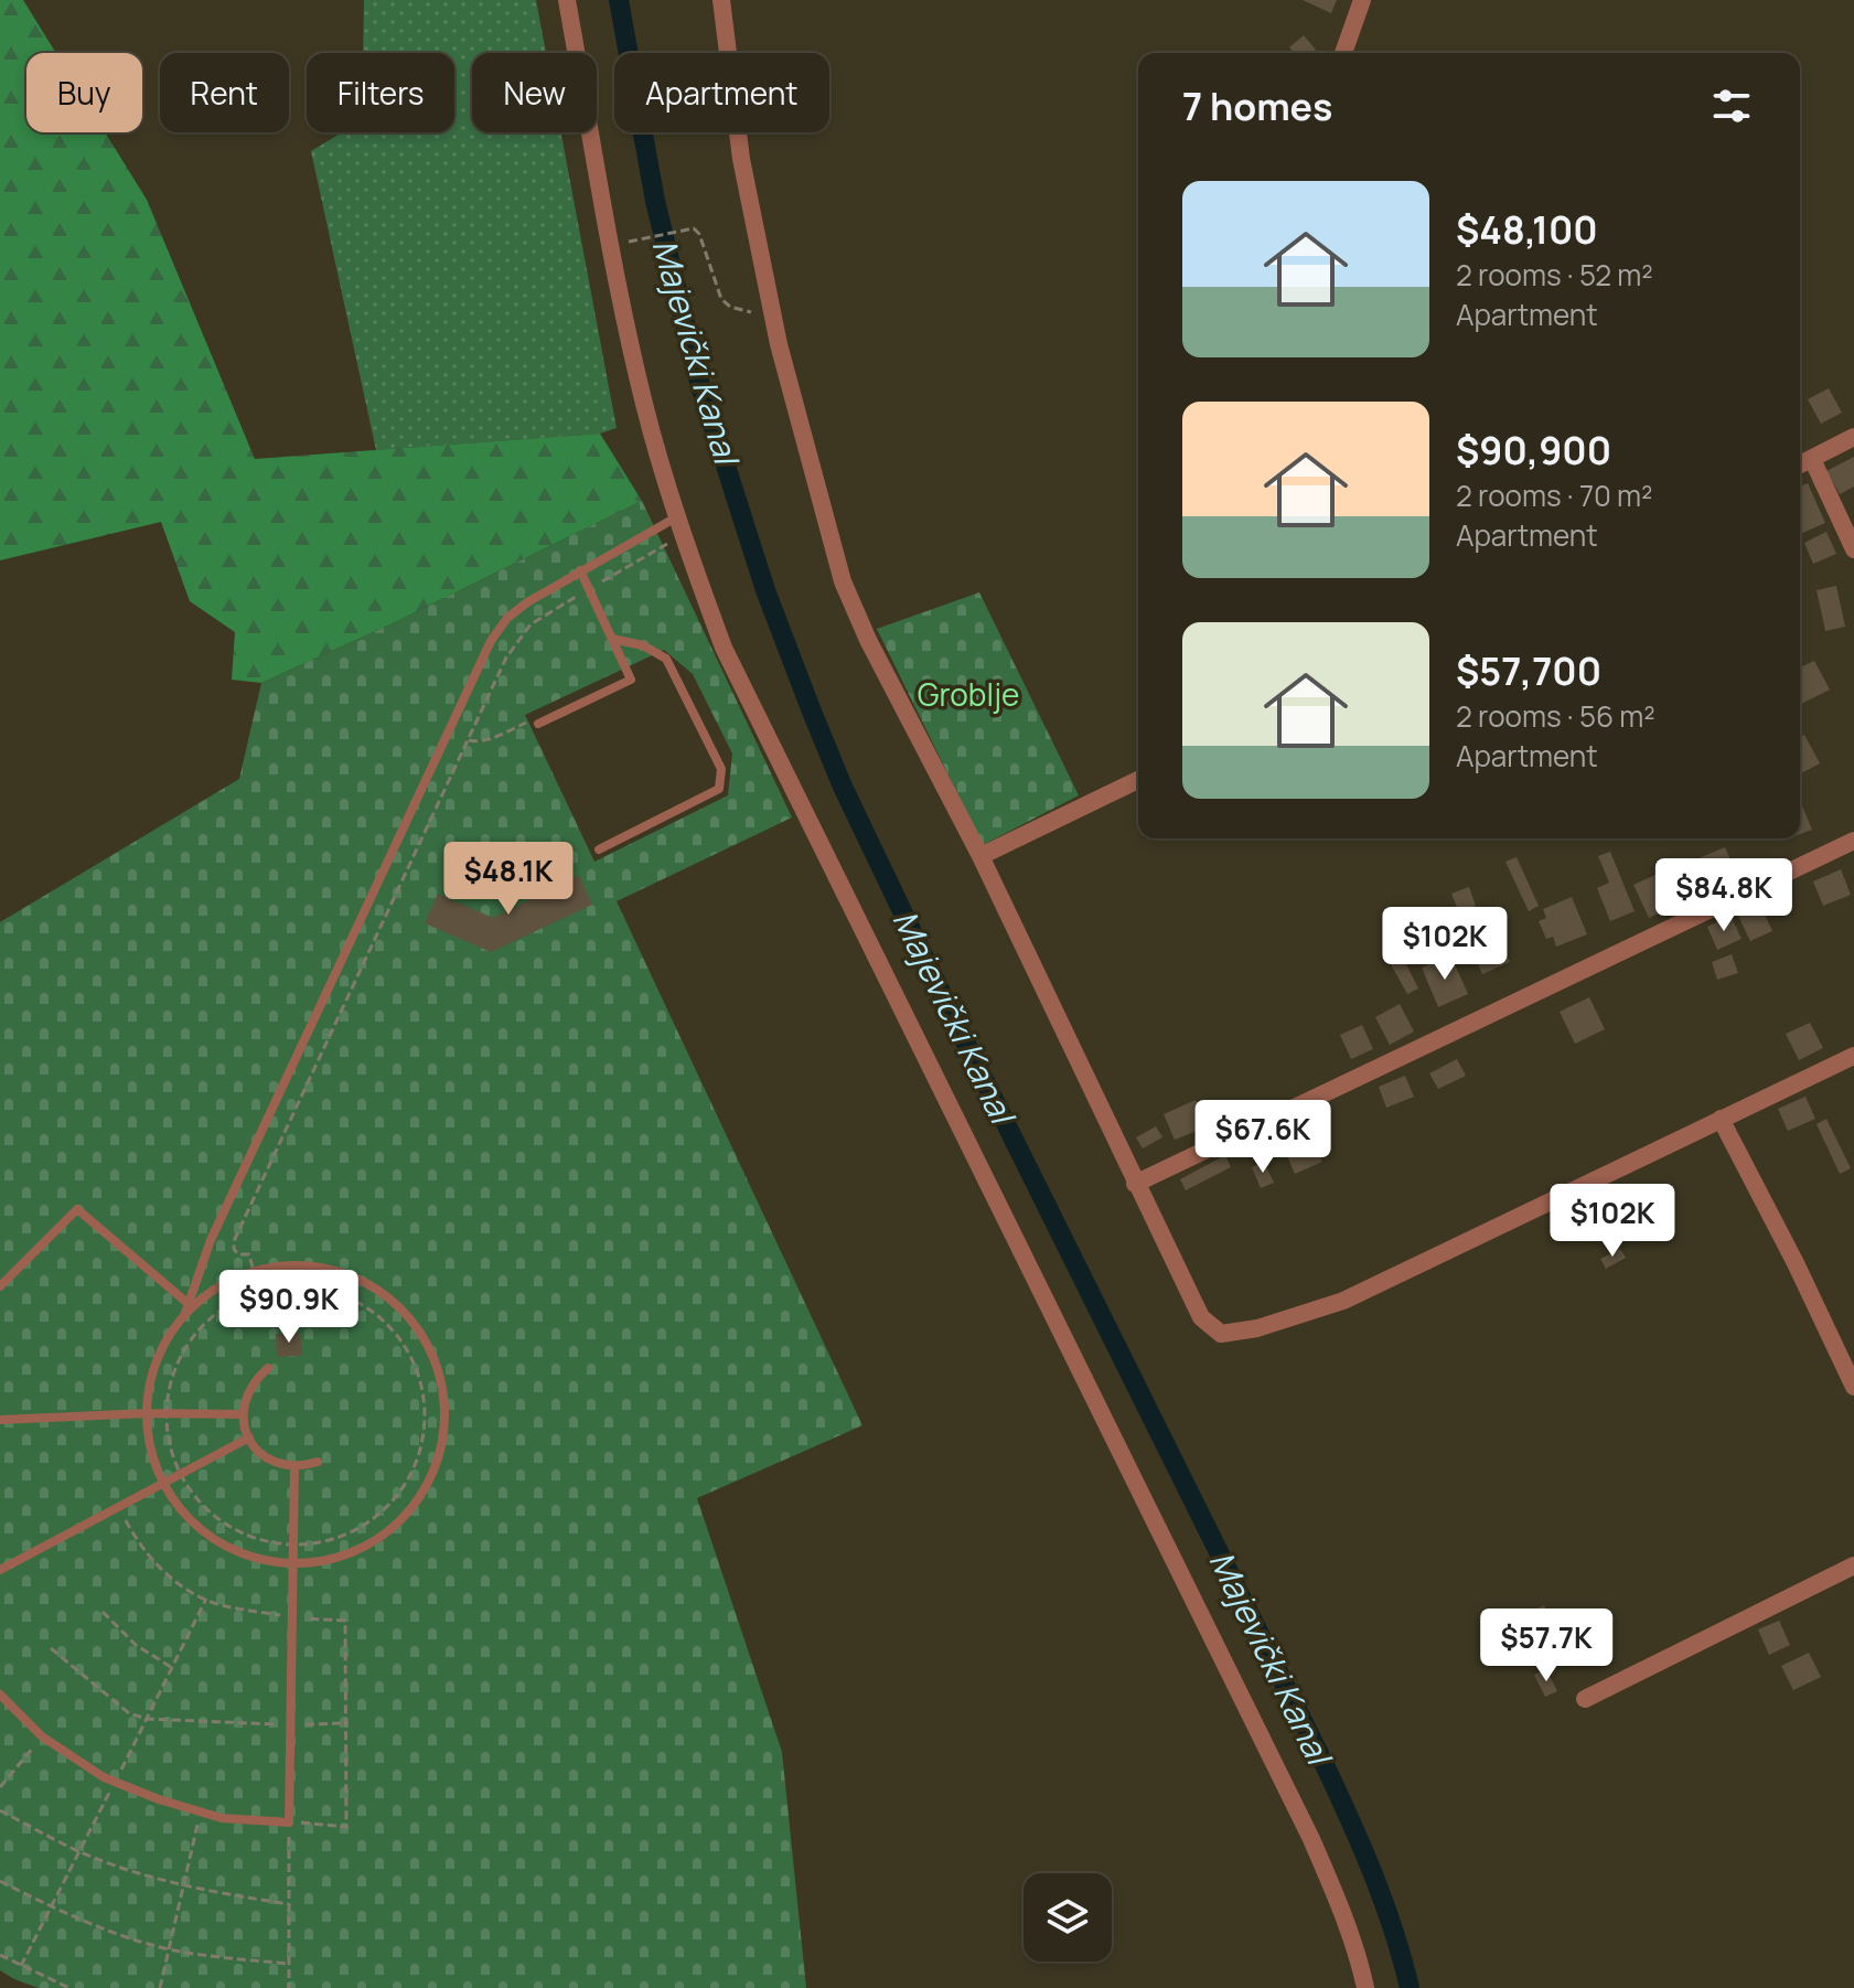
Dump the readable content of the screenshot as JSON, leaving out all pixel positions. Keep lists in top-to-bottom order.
{
  "water": ["Majevički Kanal"],
  "parks": ["Groblje"],
  "page": {
    "chip": [
      "Buy",
      "Rent",
      "Filters",
      "New",
      "Apartment"
    ],
    "heading": "7 homes",
    "list": [
      {
        "name": "$48,100",
        "note": "2 rooms · 52 m² · Apartment"
      },
      {
        "name": "$90,900",
        "note": "2 rooms · 70 m² · Apartment"
      },
      {
        "name": "$57,700",
        "note": "2 rooms · 56 m² · Apartment"
      }
    ],
    "price": [
      "$48.1K",
      "$84.8K",
      "$102K",
      "$67.6K",
      "$102K",
      "$90.9K",
      "$57.7K"
    ]
  }
}
